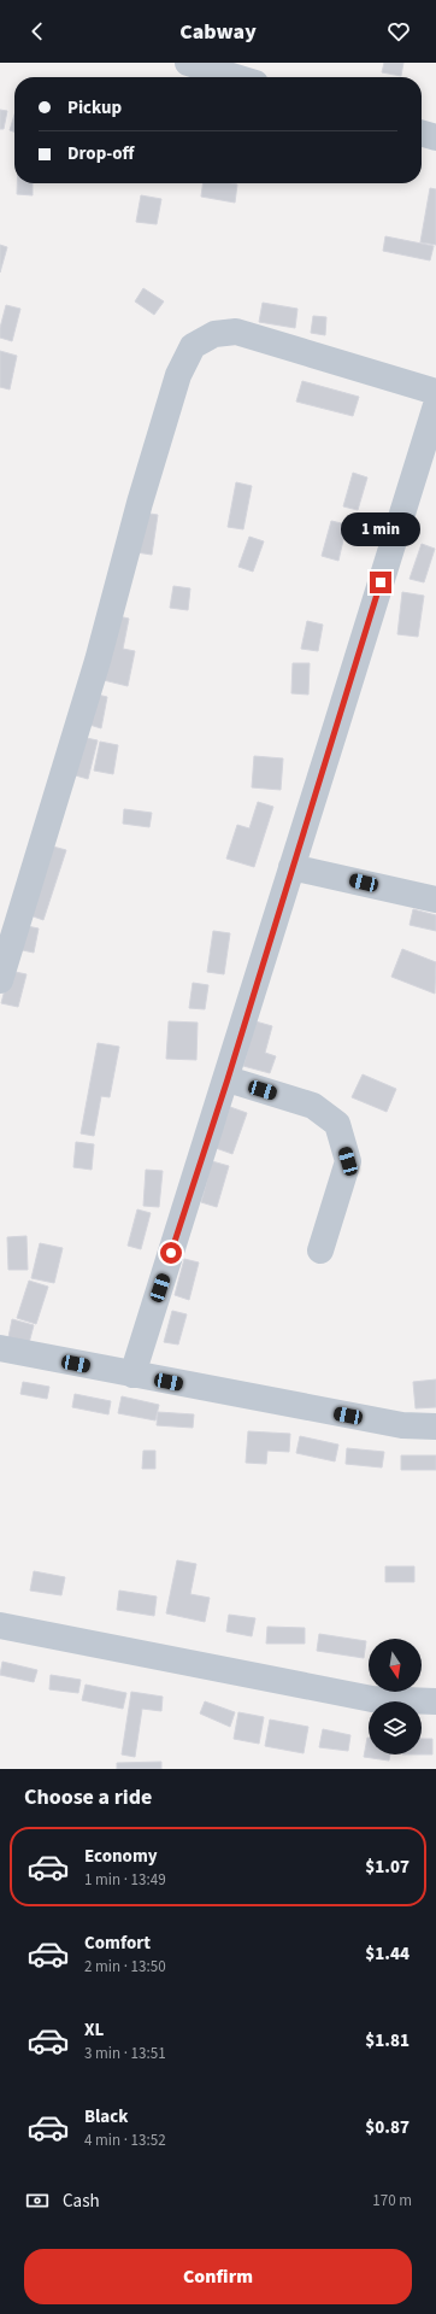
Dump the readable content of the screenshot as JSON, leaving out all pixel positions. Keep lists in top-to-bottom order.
{
  "north": "bottom",
  "page": {
    "header": "Cabway",
    "banner": ["Pickup", "Drop-off"],
    "bubble": "1 min",
    "heading": "Choose a ride",
    "list": [
      {
        "name": "Economy",
        "note": "1 min · 13:49",
        "value": "$1.07"
      },
      {
        "name": "Comfort",
        "note": "2 min · 13:50",
        "value": "$1.44"
      },
      {
        "name": "XL",
        "note": "3 min · 13:51",
        "value": "$1.81"
      },
      {
        "name": "Black",
        "note": "4 min · 13:52",
        "value": "$0.87"
      }
    ],
    "pay": ["Cash", "170 m"],
    "buttons": "Confirm"
  }
}
